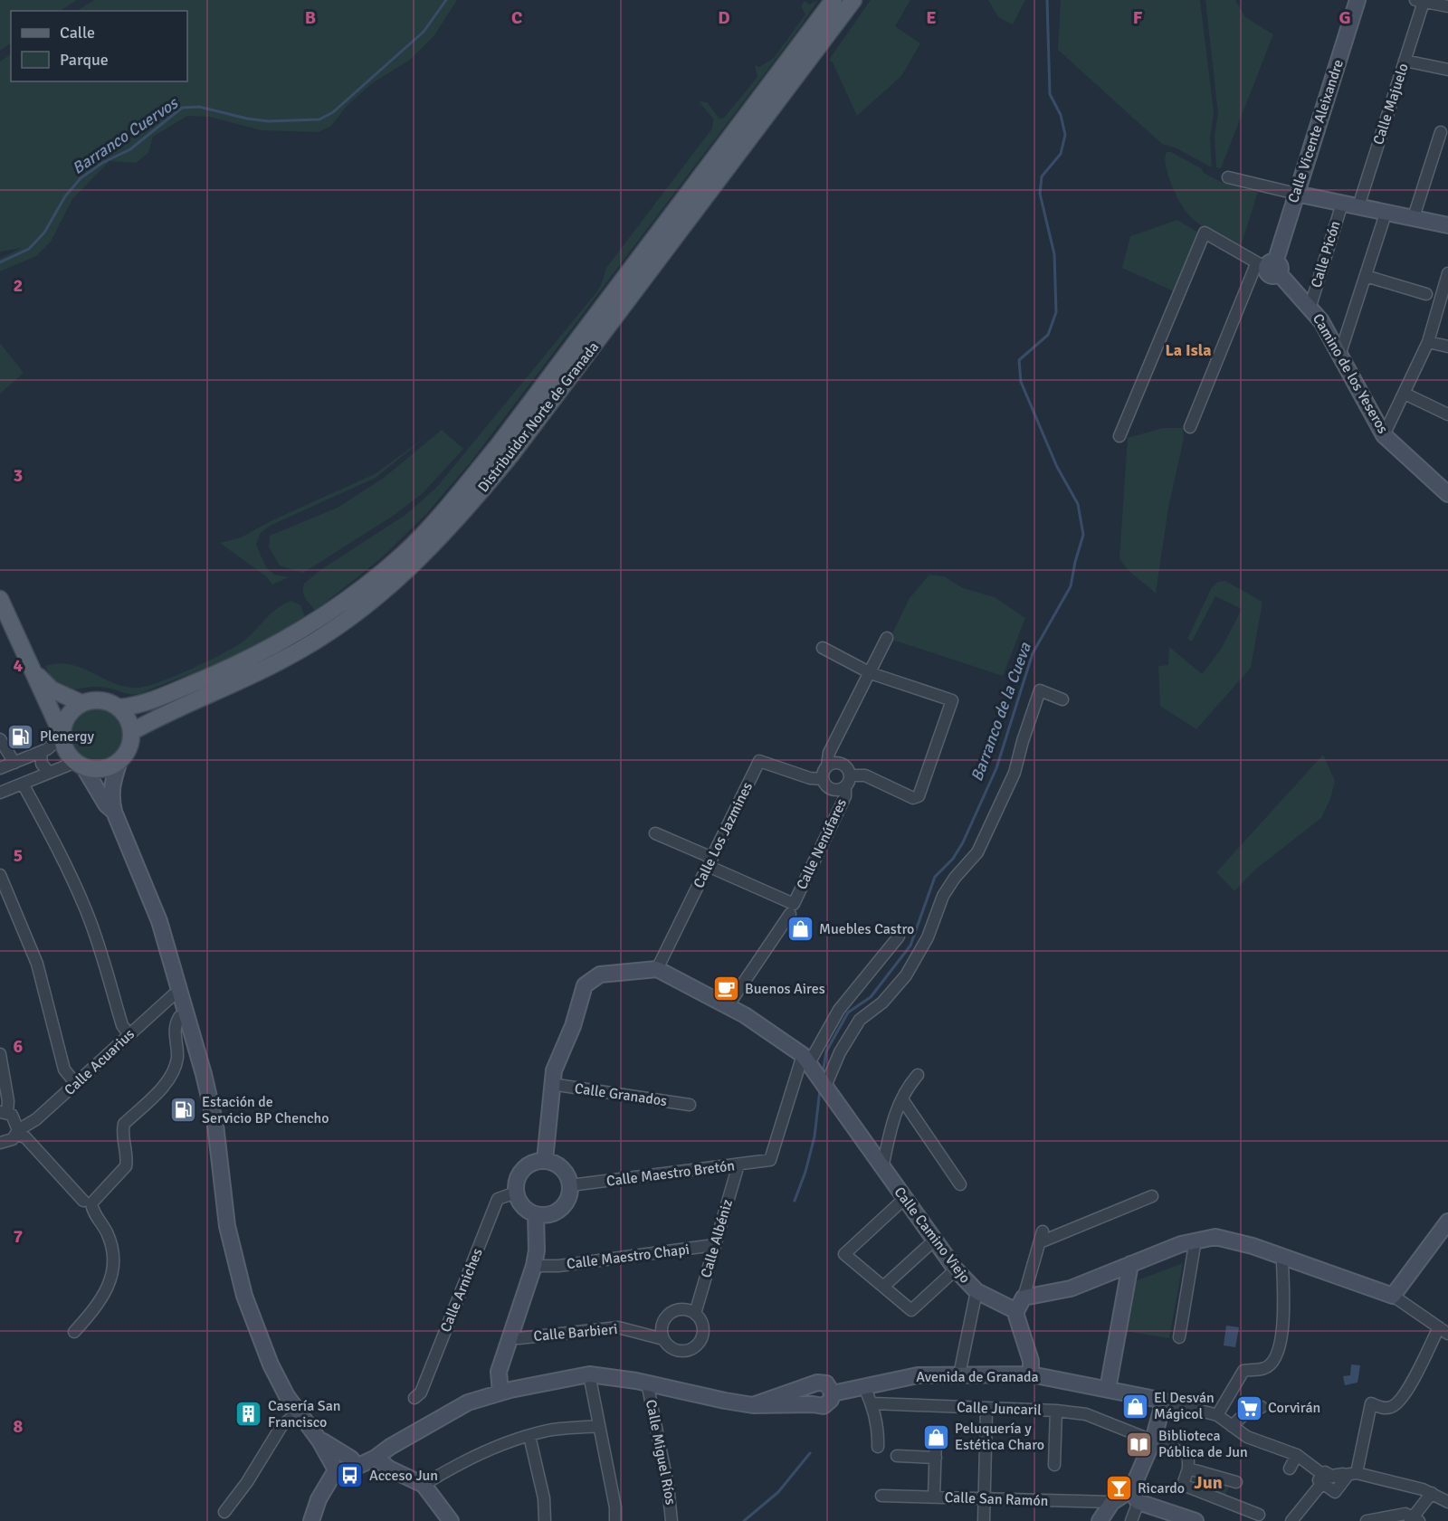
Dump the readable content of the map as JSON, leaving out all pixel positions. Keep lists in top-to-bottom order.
{
  "streets": {
    "main road": ["Distribuidor Norte de Granada"],
    "street": [
      "Calle Majuelo",
      "Calle Vicente Aleixandre",
      "Calle Picón",
      "Camino de los Yeseros",
      "Calle Los Jazmines",
      "Calle Nenúfares",
      "Calle Acuarius",
      "Calle Granados",
      "Calle Maestro Bretón",
      "Calle Camino Viejo",
      "Calle Albéniz",
      "Calle Maestro Chapi",
      "Calle Arniches",
      "Calle Barbieri",
      "Avenida de Granada",
      "Calle Juncaril",
      "Calle Miguel Ríos",
      "Calle San Ramón"
    ]
  },
  "crossings": [
    ["Calle Vicente Aleixandre", "Camino de los Yeseros"],
    ["Calle Picón", "Camino de los Yeseros"],
    ["Calle Los Jazmines", "Calle Nenúfares"],
    ["Calle Los Jazmines", "Calle Camino Viejo"],
    ["Calle Maestro Bretón", "Calle Camino Viejo"],
    ["Calle Maestro Bretón", "Calle Albéniz"],
    ["Calle Maestro Bretón", "Calle Arniches"],
    ["Calle Albéniz", "Calle Maestro Chapi"],
    ["Calle Albéniz", "Calle Barbieri"]
  ],
  "districts": ["La Isla", "Jun"],
  "water": ["Barranco Cuervos", "Barranco de la Cueva"],
  "places": {
    "fuel station": ["Plenergy", "Estación de Servicio BP Chencho"],
    "shop": ["Muebles Castro", "El Desván Mágicol", "Peluquería y Estética Charo"],
    "cafe": ["Buenos Aires"],
    "supermarket": ["Corvirán"],
    "building": ["Casería San Francisco"],
    "library": ["Biblioteca Pública de Jun"],
    "bus stop": ["Acceso Jun"],
    "bar": ["Ricardo"]
  },
  "legend": ["Calle", "Parque"],
  "grid": {
    "columns": [
      "B",
      "C",
      "D",
      "E",
      "F",
      "G"
    ],
    "rows": [
      "2",
      "3",
      "4",
      "5",
      "6",
      "7",
      "8"
    ]
  }
}
